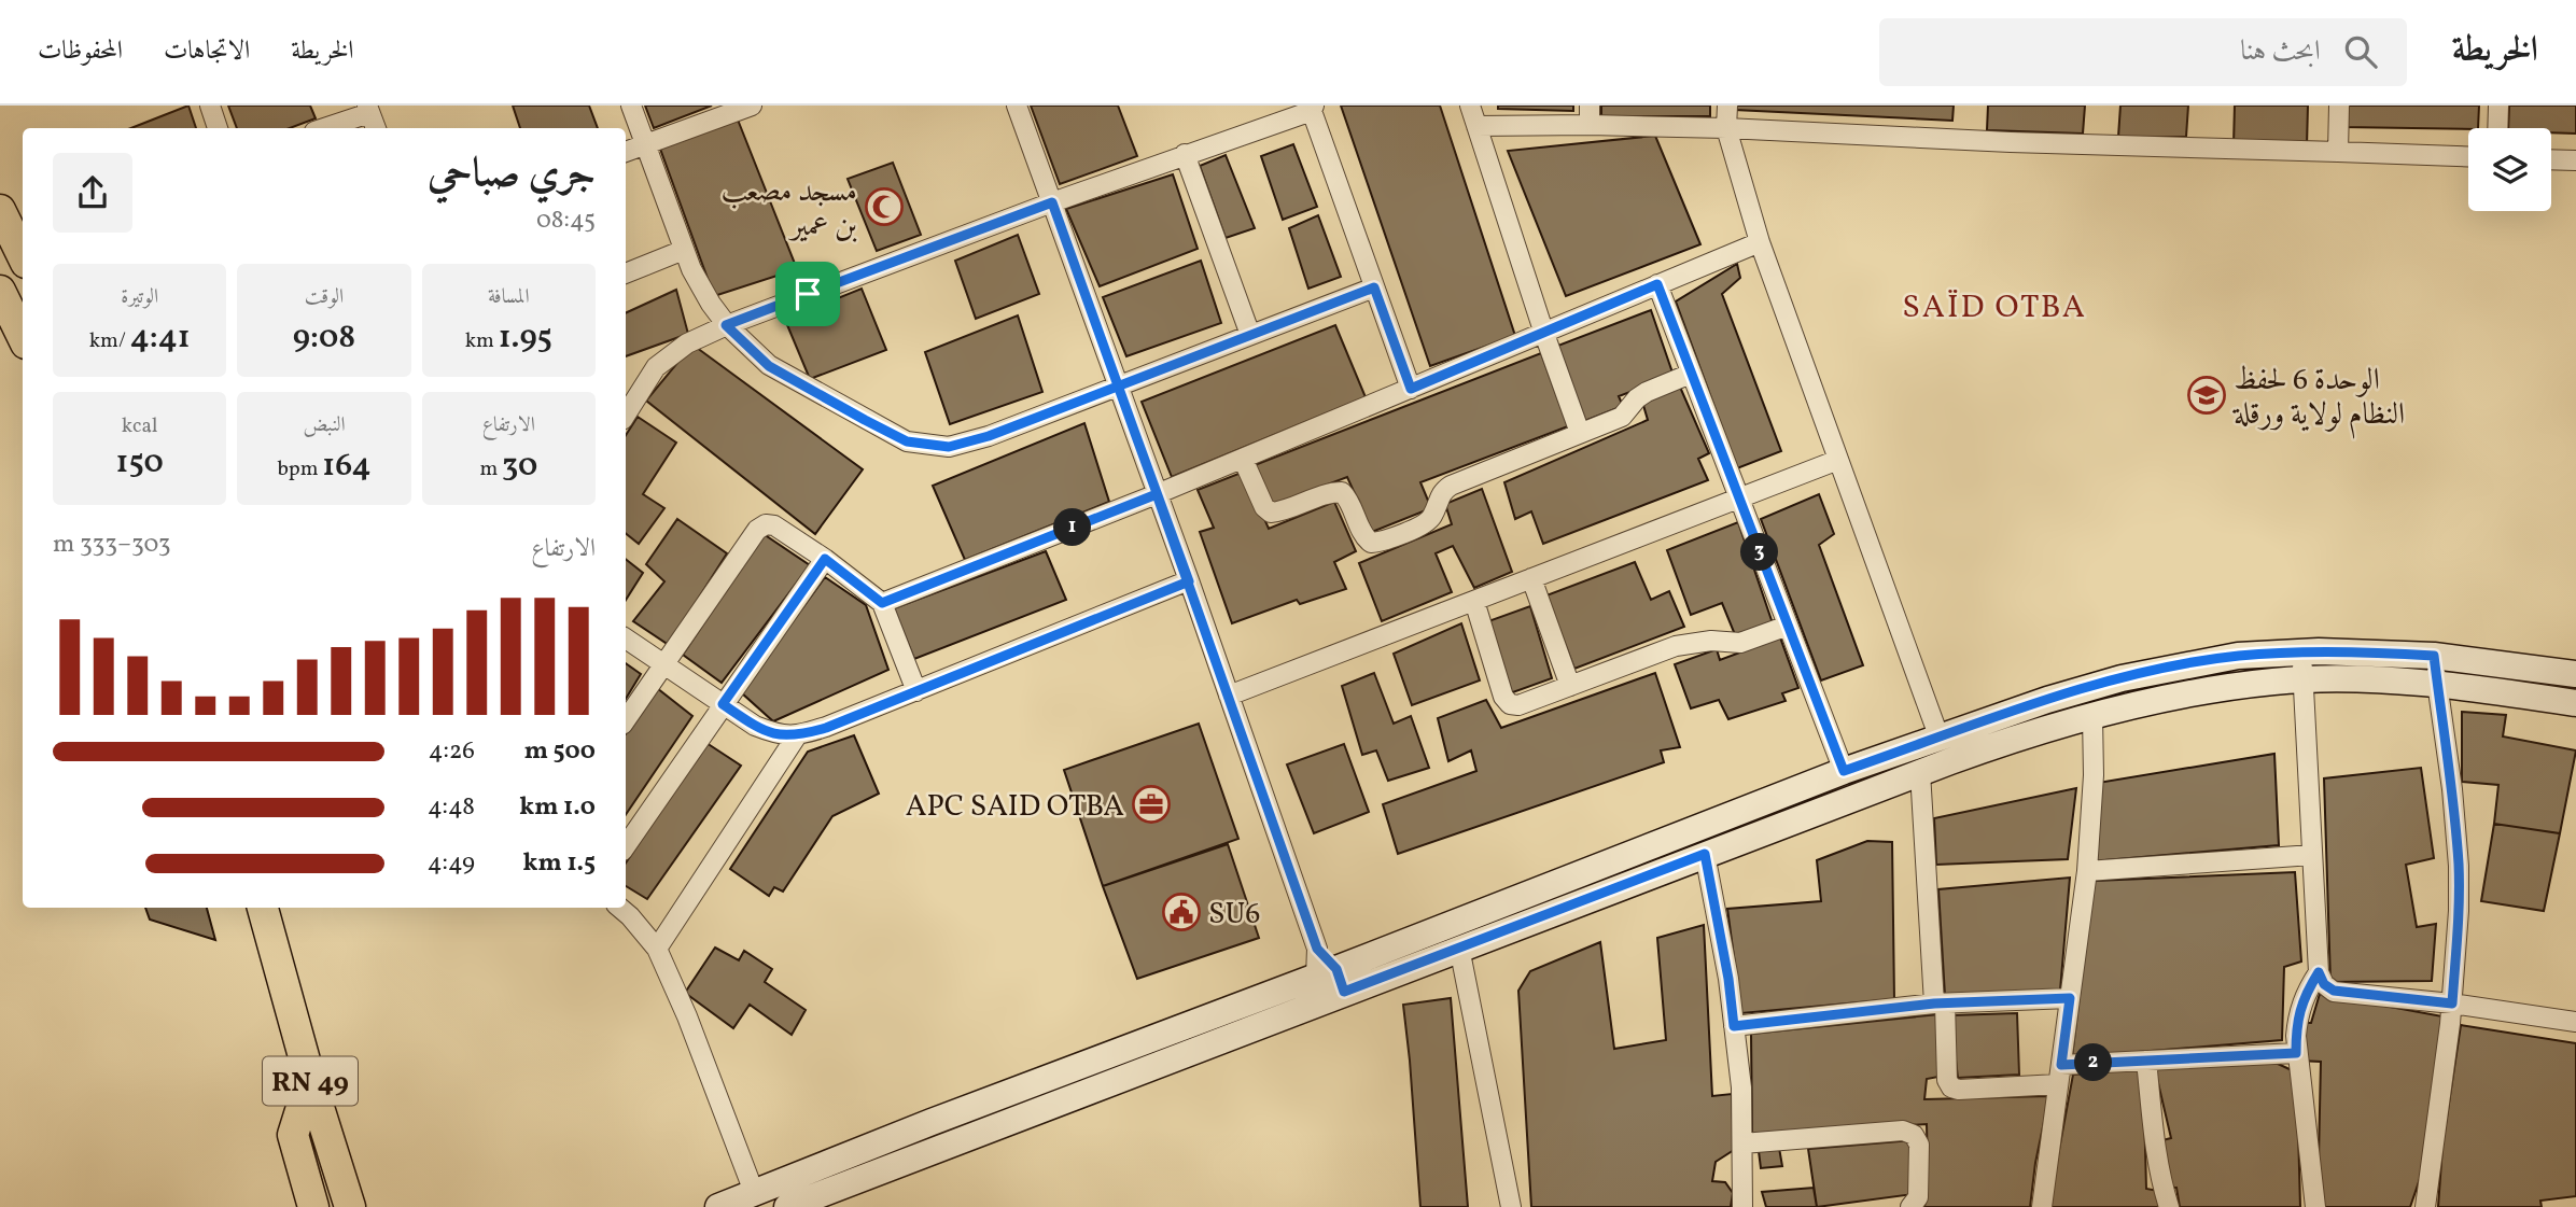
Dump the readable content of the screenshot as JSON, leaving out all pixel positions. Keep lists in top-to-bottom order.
{
  "streets": {
    "highway": ["RN 49"]
  },
  "districts": ["SAÏD OTBA"],
  "places": {
    "mosque": ["مسجد مصعب بن عمير"],
    "school or university": ["الوحدة 6 لحفظ النظام لولاية ورقلة"],
    "office": ["APC SAID OTBA"],
    "public building": ["SU6"]
  },
  "page": {
    "header": "الخريطة",
    "search": "ابحث هنا",
    "nav": ["الخريطة", "الاتجاهات", "المحفوظات"],
    "heading": ["جري صباحي", "08:45"],
    "stats": [
      ["المسافة", "1.95 km"],
      ["الوقت", "9:08"],
      ["الوتيرة", "4:41 /km"],
      ["الارتفاع", "30 m"],
      ["النبض", "164 bpm"],
      ["kcal", "150"]
    ],
    "pins": ["1", "3", "2"],
    "chart": ["الارتفاع", "303–333 m"],
    "list": [
      {
        "name": "500 m",
        "note": "4:26"
      },
      {
        "name": "1.0 km",
        "note": "4:48"
      },
      {
        "name": "1.5 km",
        "note": "4:49"
      }
    ]
  }
}
